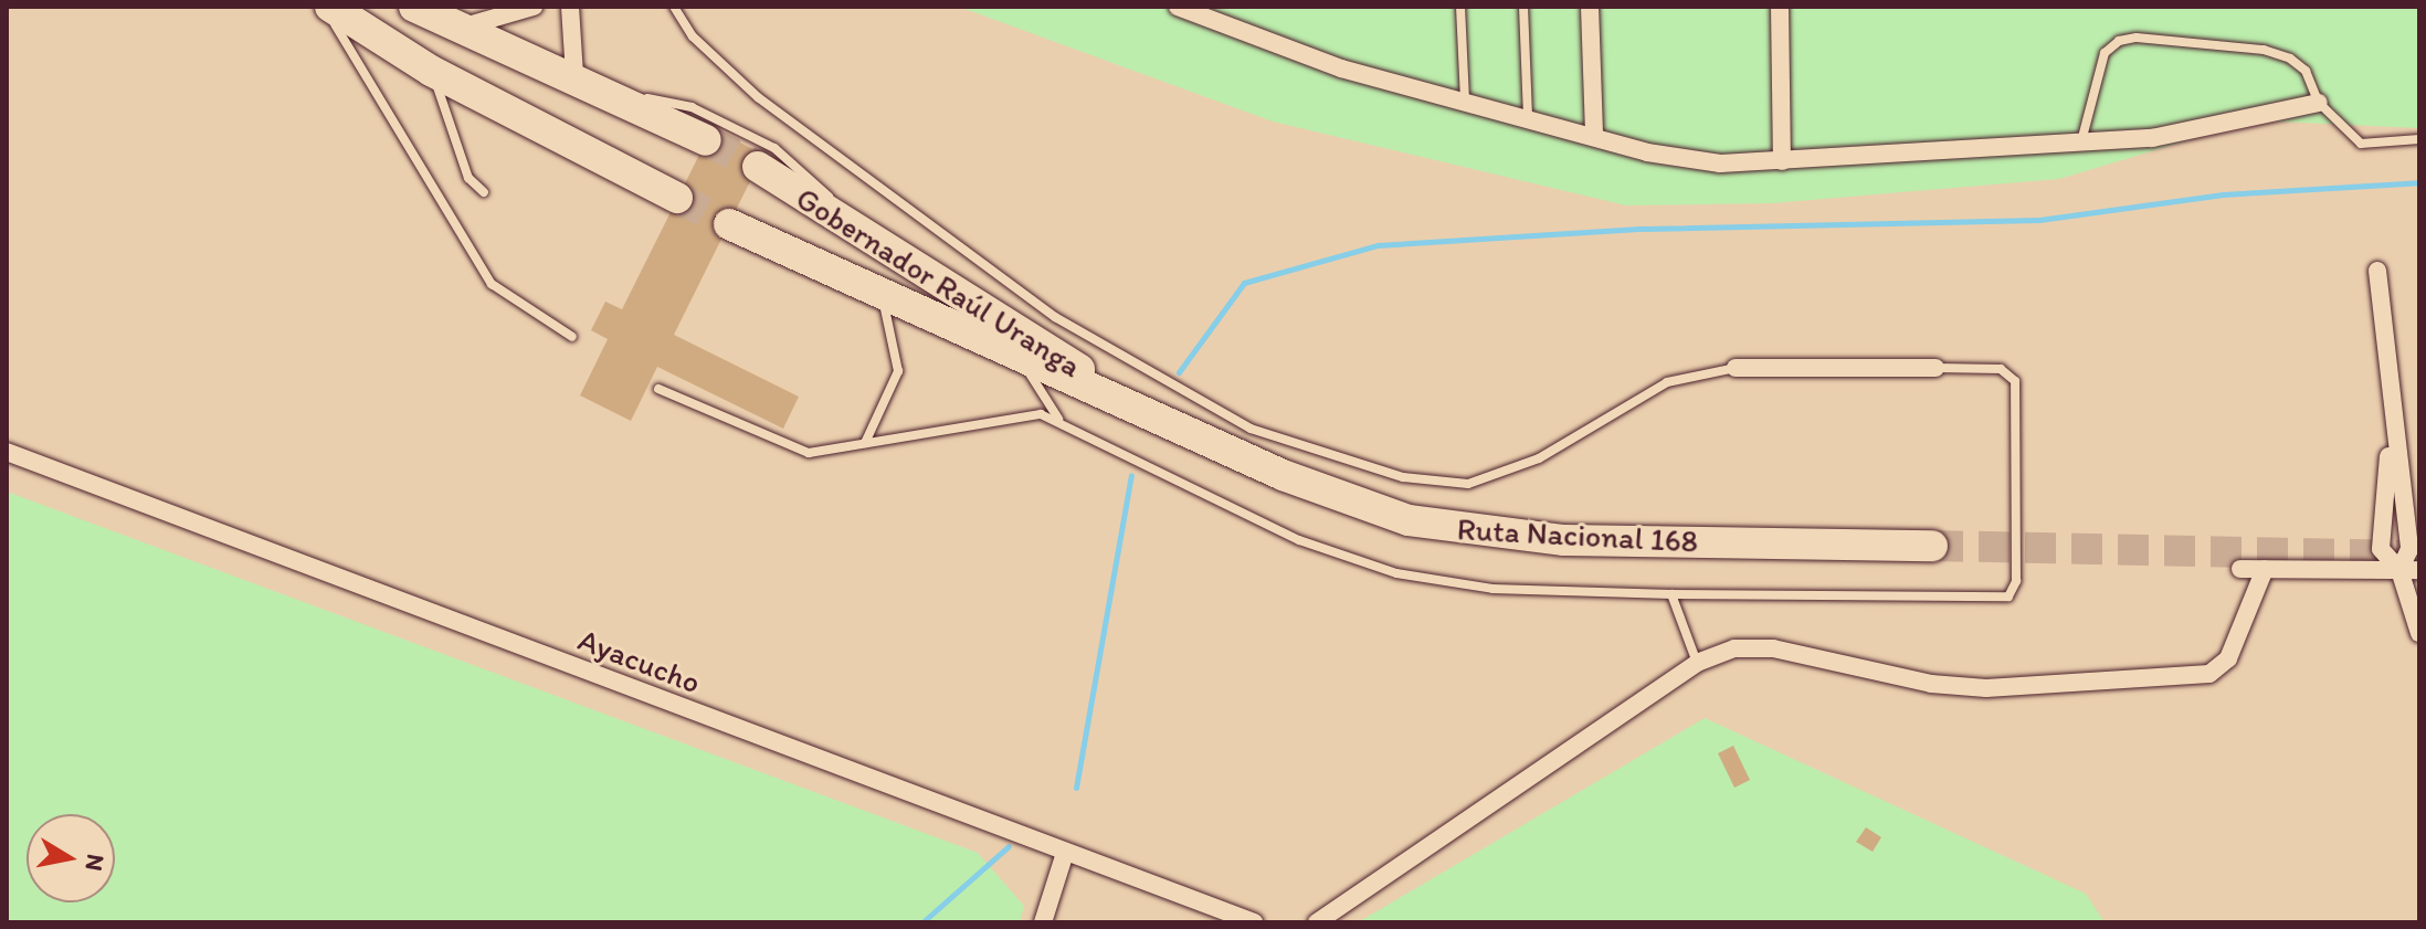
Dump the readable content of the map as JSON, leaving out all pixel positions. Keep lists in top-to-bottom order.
{
  "streets": {
    "highway": ["Gobernador Raúl Uranga", "Ruta Nacional 168"],
    "street": ["Ayacucho"]
  },
  "crossings": [
    ["Gobernador Raúl Uranga", "Ruta Nacional 168"]
  ],
  "north": "right"
}
